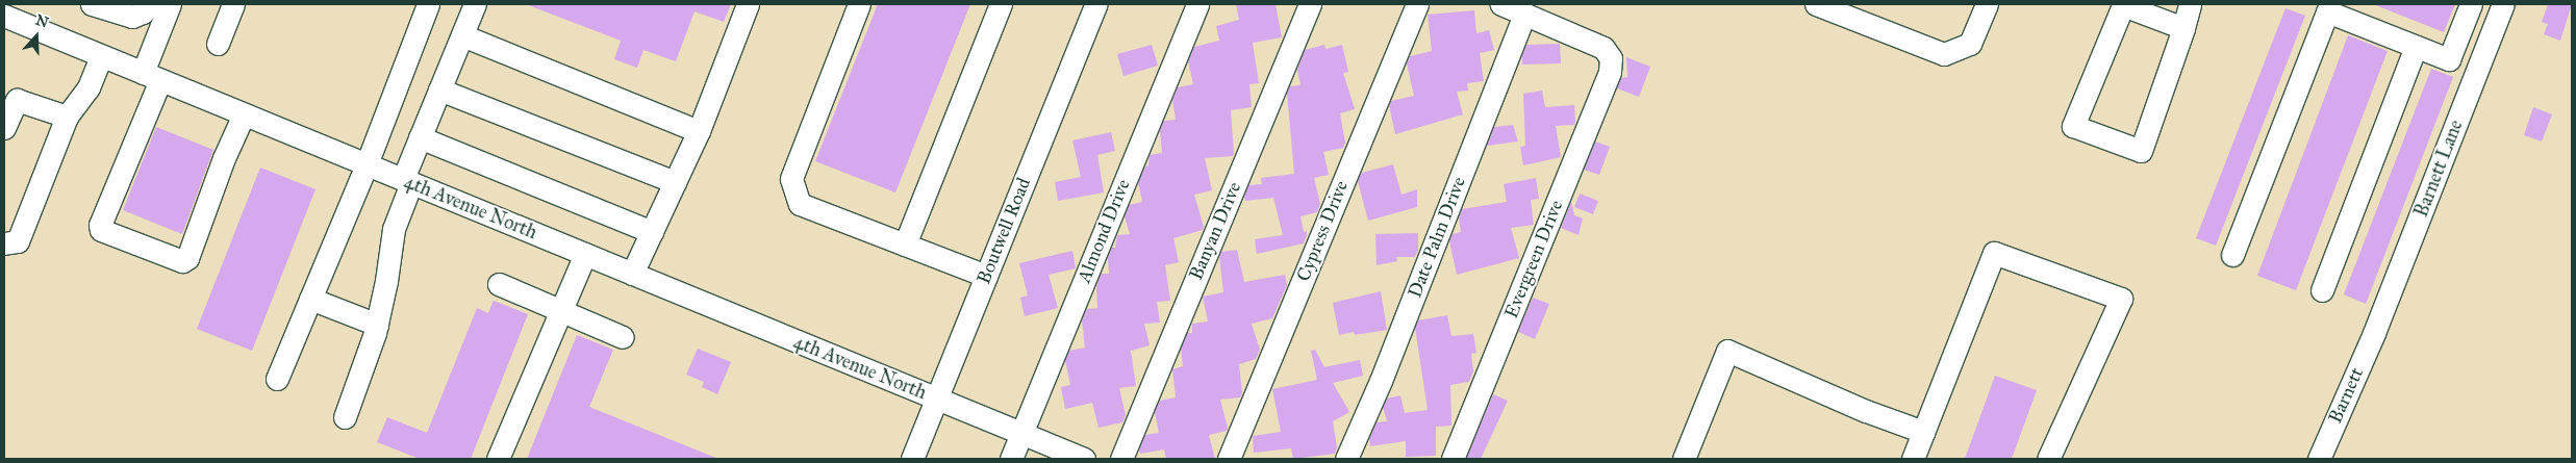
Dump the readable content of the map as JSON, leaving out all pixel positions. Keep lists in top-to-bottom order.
{
  "streets": {
    "street": [
      "Barnett Lane",
      "4th Avenue North",
      "Boutwell Road",
      "Almond Drive",
      "Banyan Drive",
      "Cypress Drive",
      "Date Palm Drive",
      "Evergreen Drive",
      "Barnett"
    ]
  },
  "crossings": [
    ["Barnett Lane", "Barnett"],
    ["4th Avenue North", "Boutwell Road"],
    ["4th Avenue North", "Almond Drive"],
    ["Date Palm Drive", "Evergreen Drive"]
  ],
  "north": "top"
}
